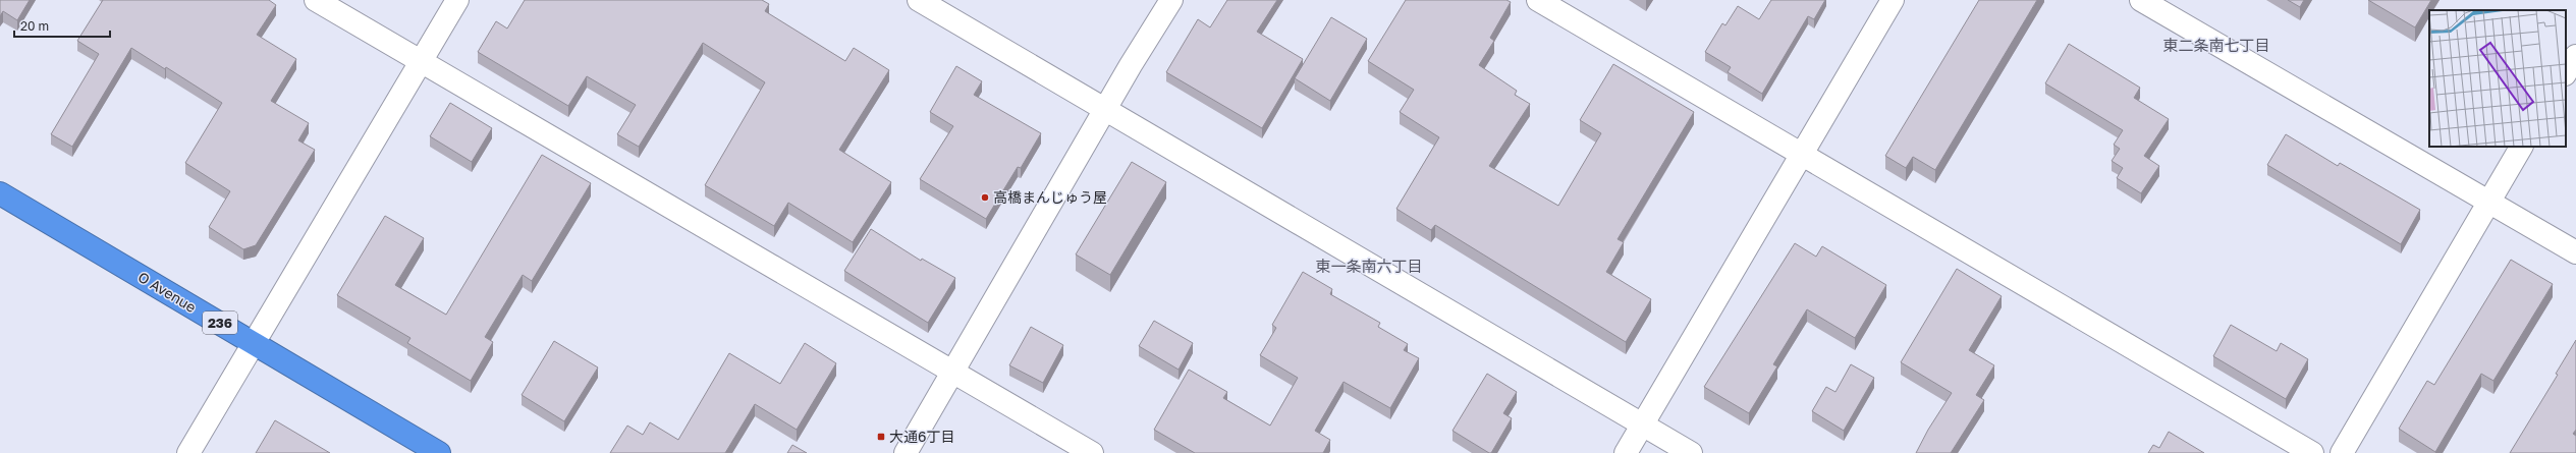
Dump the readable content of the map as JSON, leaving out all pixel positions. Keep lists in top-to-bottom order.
{
  "streets": {
    "highway": ["O Avenue", "236"]
  },
  "districts": ["東二条南七丁目", "東一条南六丁目"],
  "places": {
    "other": ["高橋まんじゅう屋"],
    "transit": ["大通6丁目"]
  },
  "scale_bar": "20 m"
}
